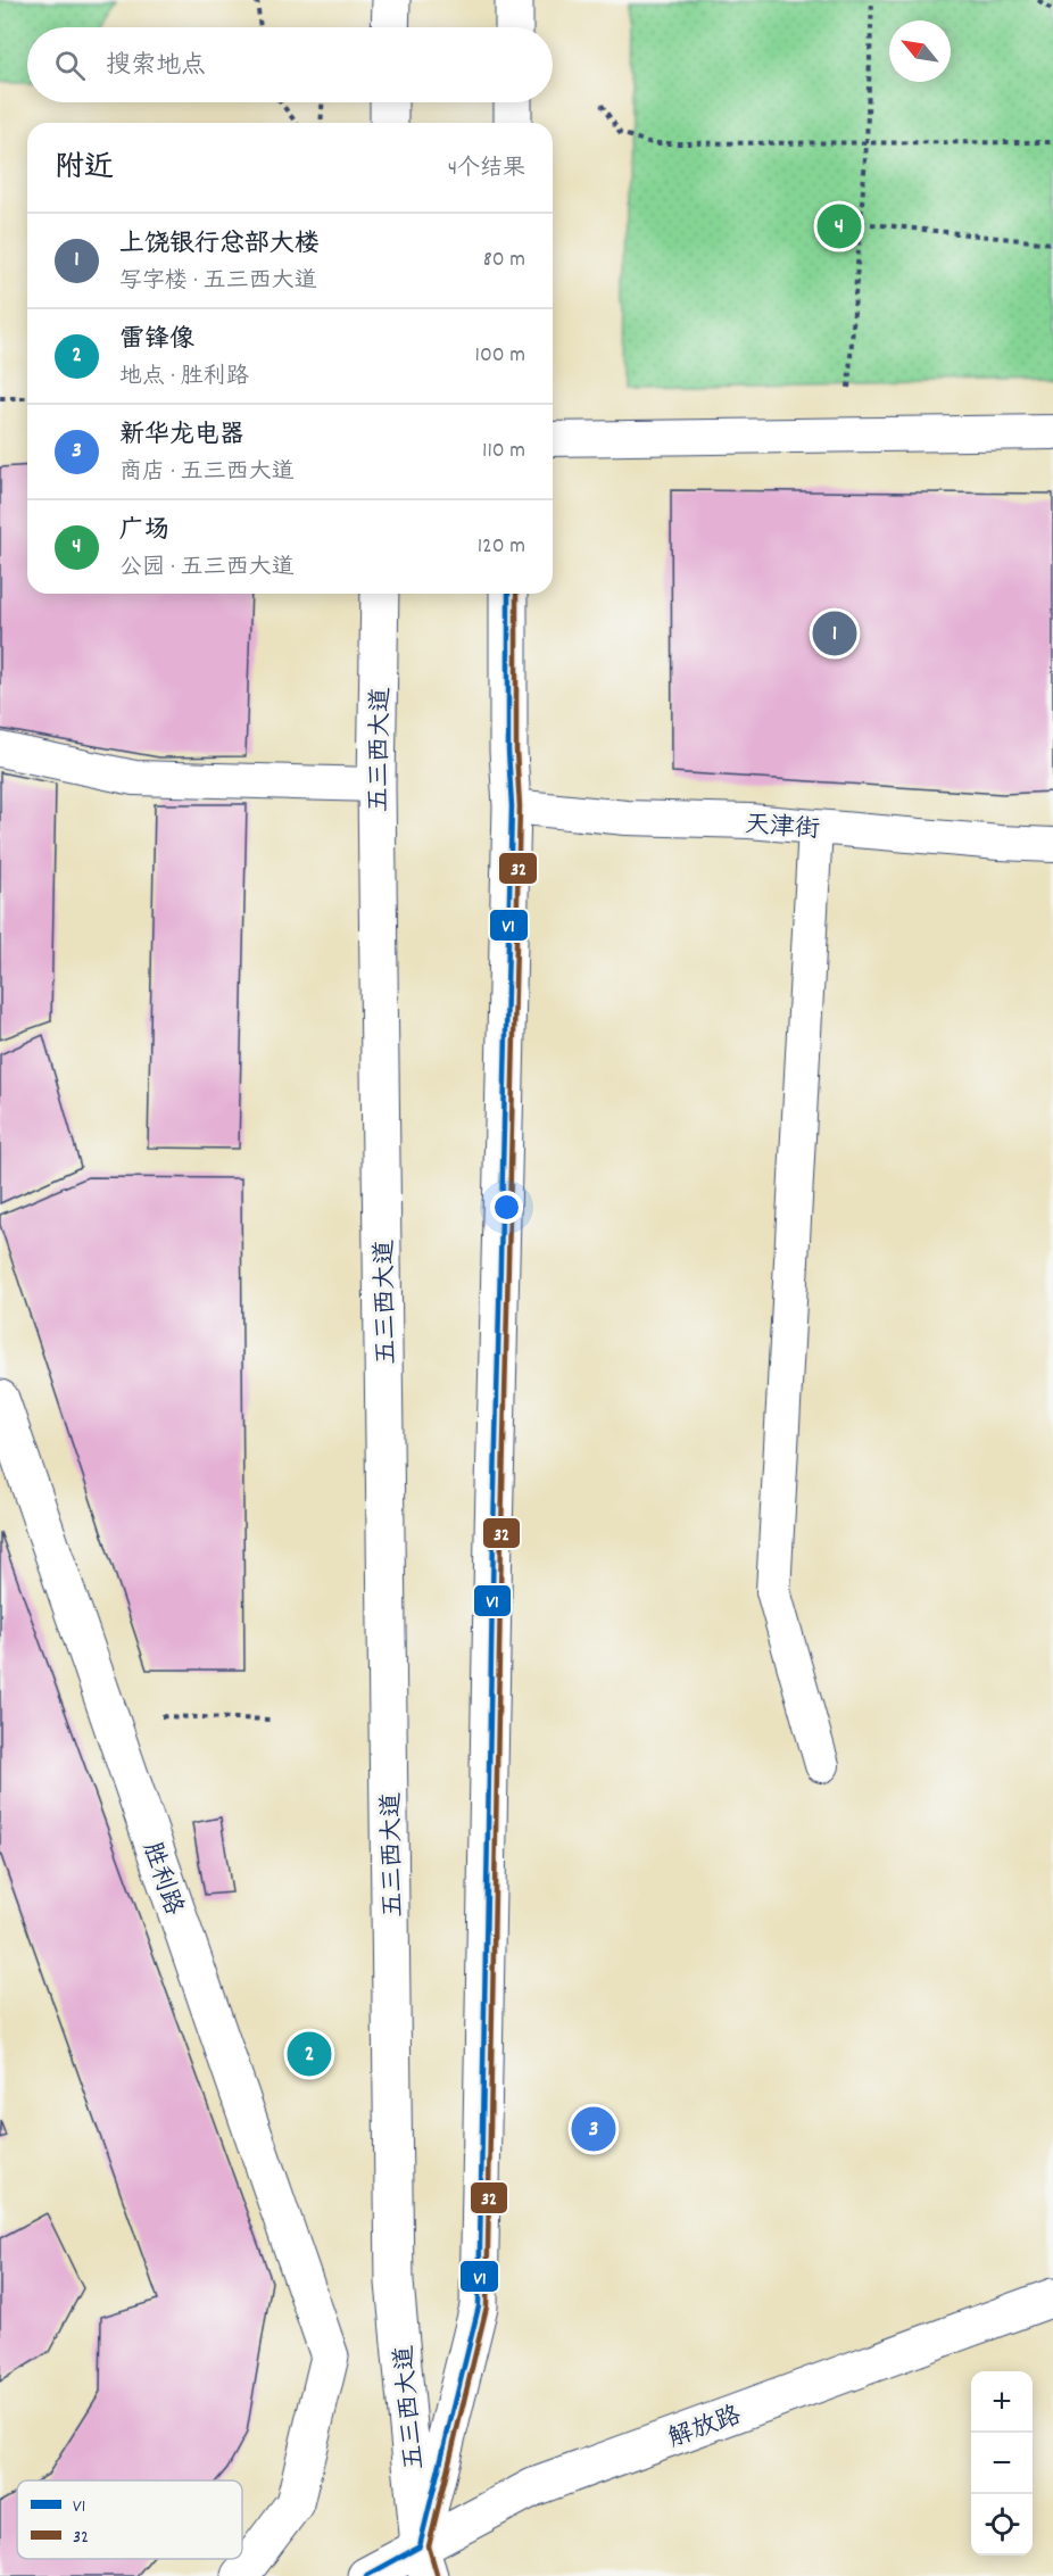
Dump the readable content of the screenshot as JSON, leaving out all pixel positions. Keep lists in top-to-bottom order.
{
  "streets": {
    "main road": ["五三西大道", "胜利路", "解放路"],
    "lane": ["天津街"]
  },
  "crossings": [
    ["五三西大道", "天津街"],
    ["五三西大道", "解放路"]
  ],
  "lines": ["transit line V1", "transit line 32"],
  "legend": ["V1", "32"],
  "north": "top left",
  "page": {
    "search": "搜索地点",
    "heading": ["附近", "4个结果"],
    "pins": [
      "4",
      "1",
      "2",
      "3"
    ],
    "list": [
      {
        "mark": "1",
        "name": "上饶银行总部大楼",
        "note": "写字楼 · 五三西大道",
        "value": "80 m"
      },
      {
        "mark": "2",
        "name": "雷锋像",
        "note": "地点 · 胜利路",
        "value": "100 m"
      },
      {
        "mark": "3",
        "name": "新华龙电器",
        "note": "商店 · 五三西大道",
        "value": "110 m"
      },
      {
        "mark": "4",
        "name": "广场",
        "note": "公园 · 五三西大道",
        "value": "120 m"
      }
    ],
    "map_buttons": ["+", "−"]
  }
}
